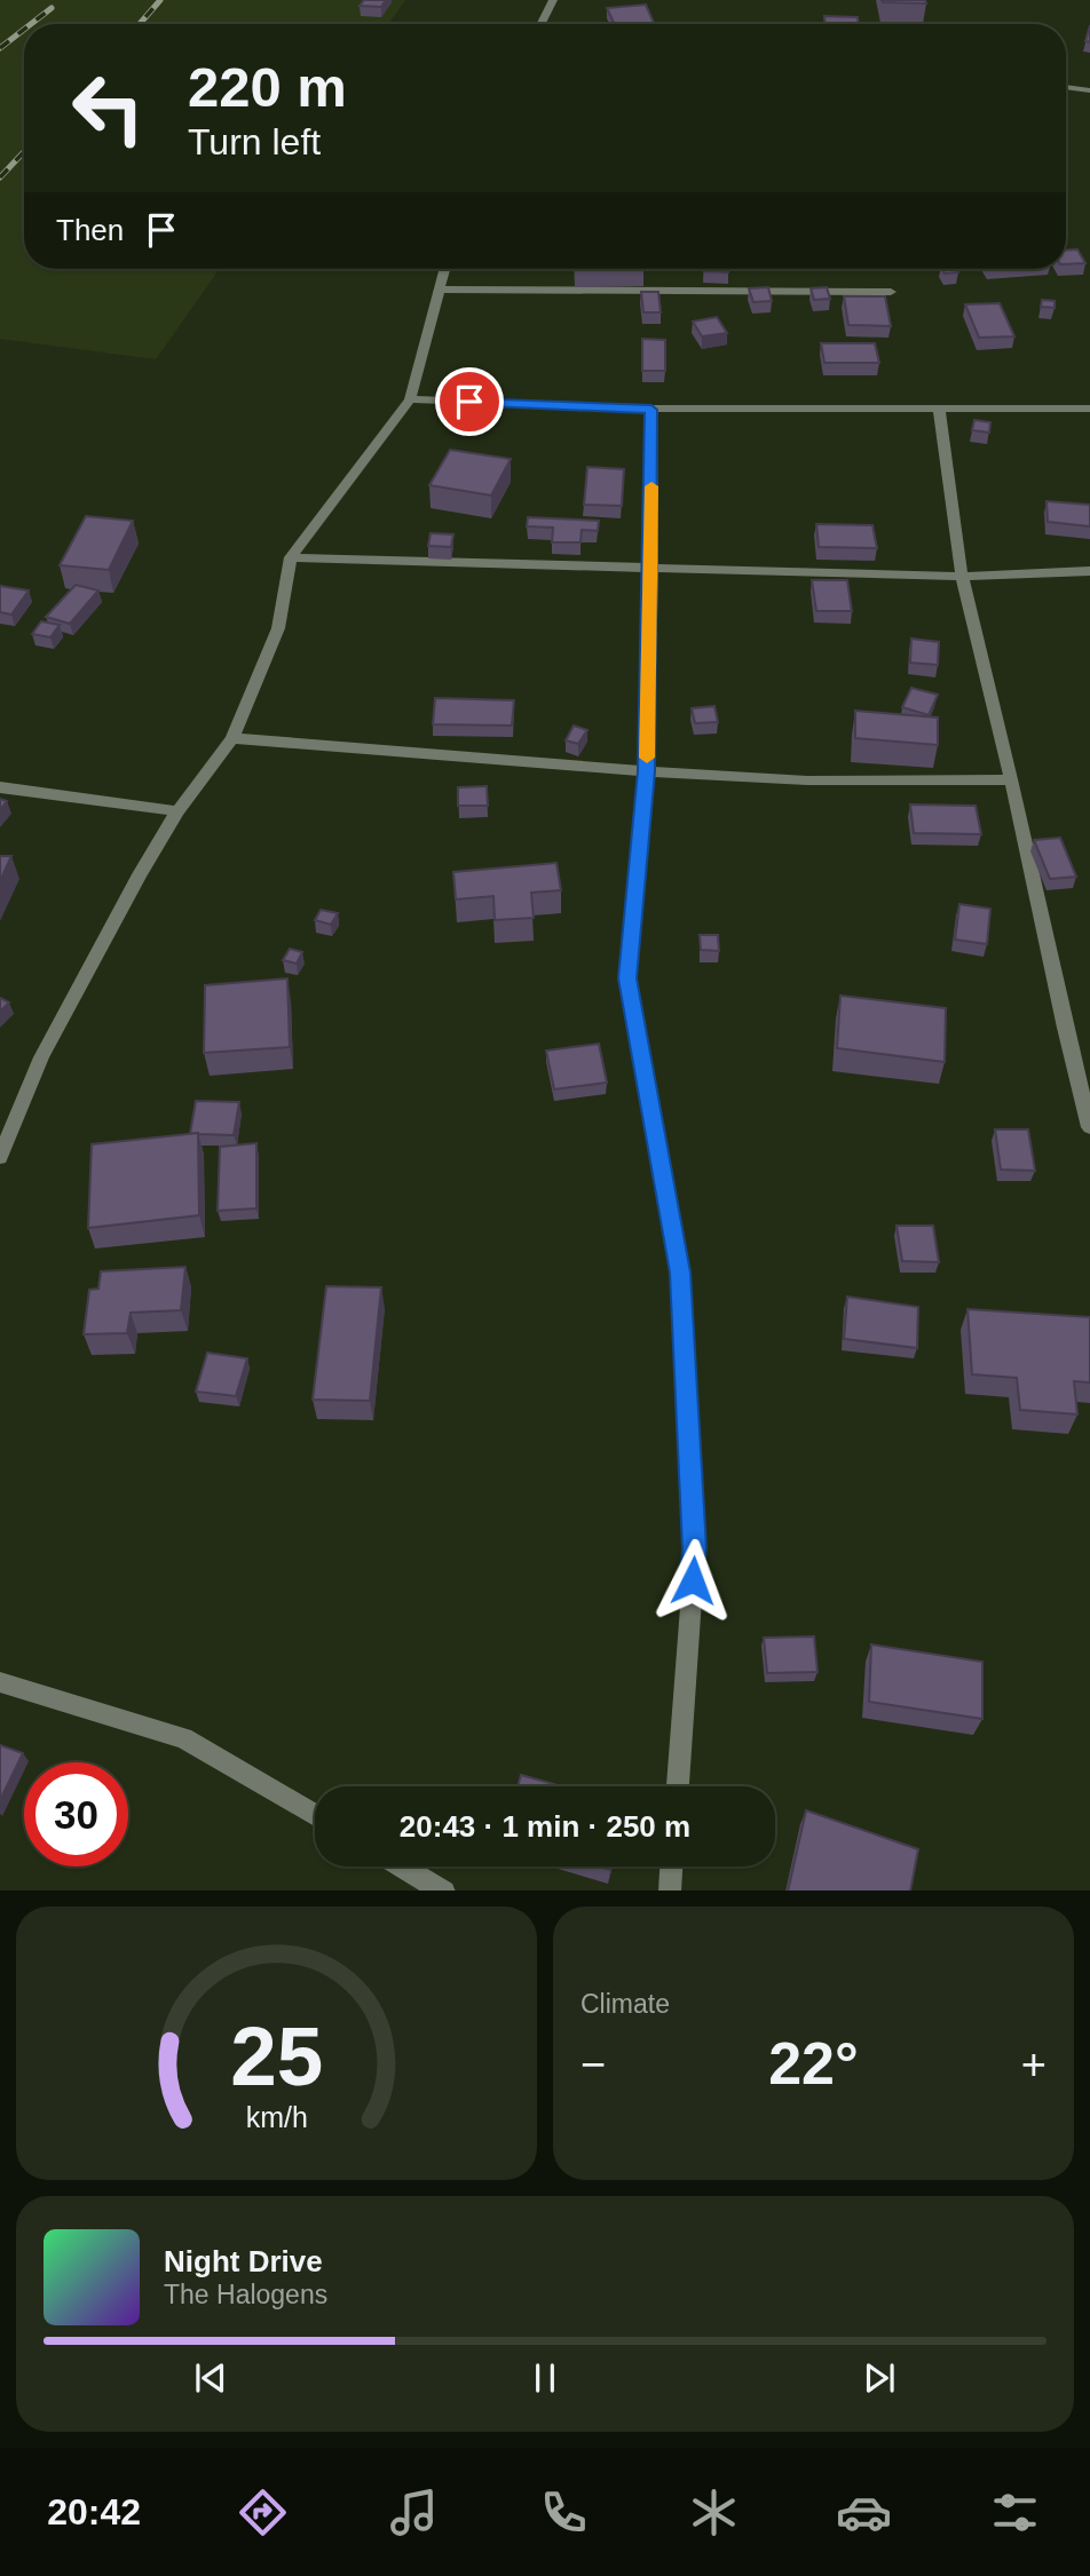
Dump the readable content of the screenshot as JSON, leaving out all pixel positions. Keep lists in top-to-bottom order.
{
  "page": {
    "turn": ["220 m", "Turn left"],
    "then": "Then",
    "limit": "30",
    "trip": "20:43 · 1 min · 250 m",
    "tile": "Climate",
    "heat": ["−", "22°", "+"],
    "song": ["Night Drive", "The Halogens"],
    "tabs": "20:42",
    "gauge": ["25", "km/h"]
  }
}
